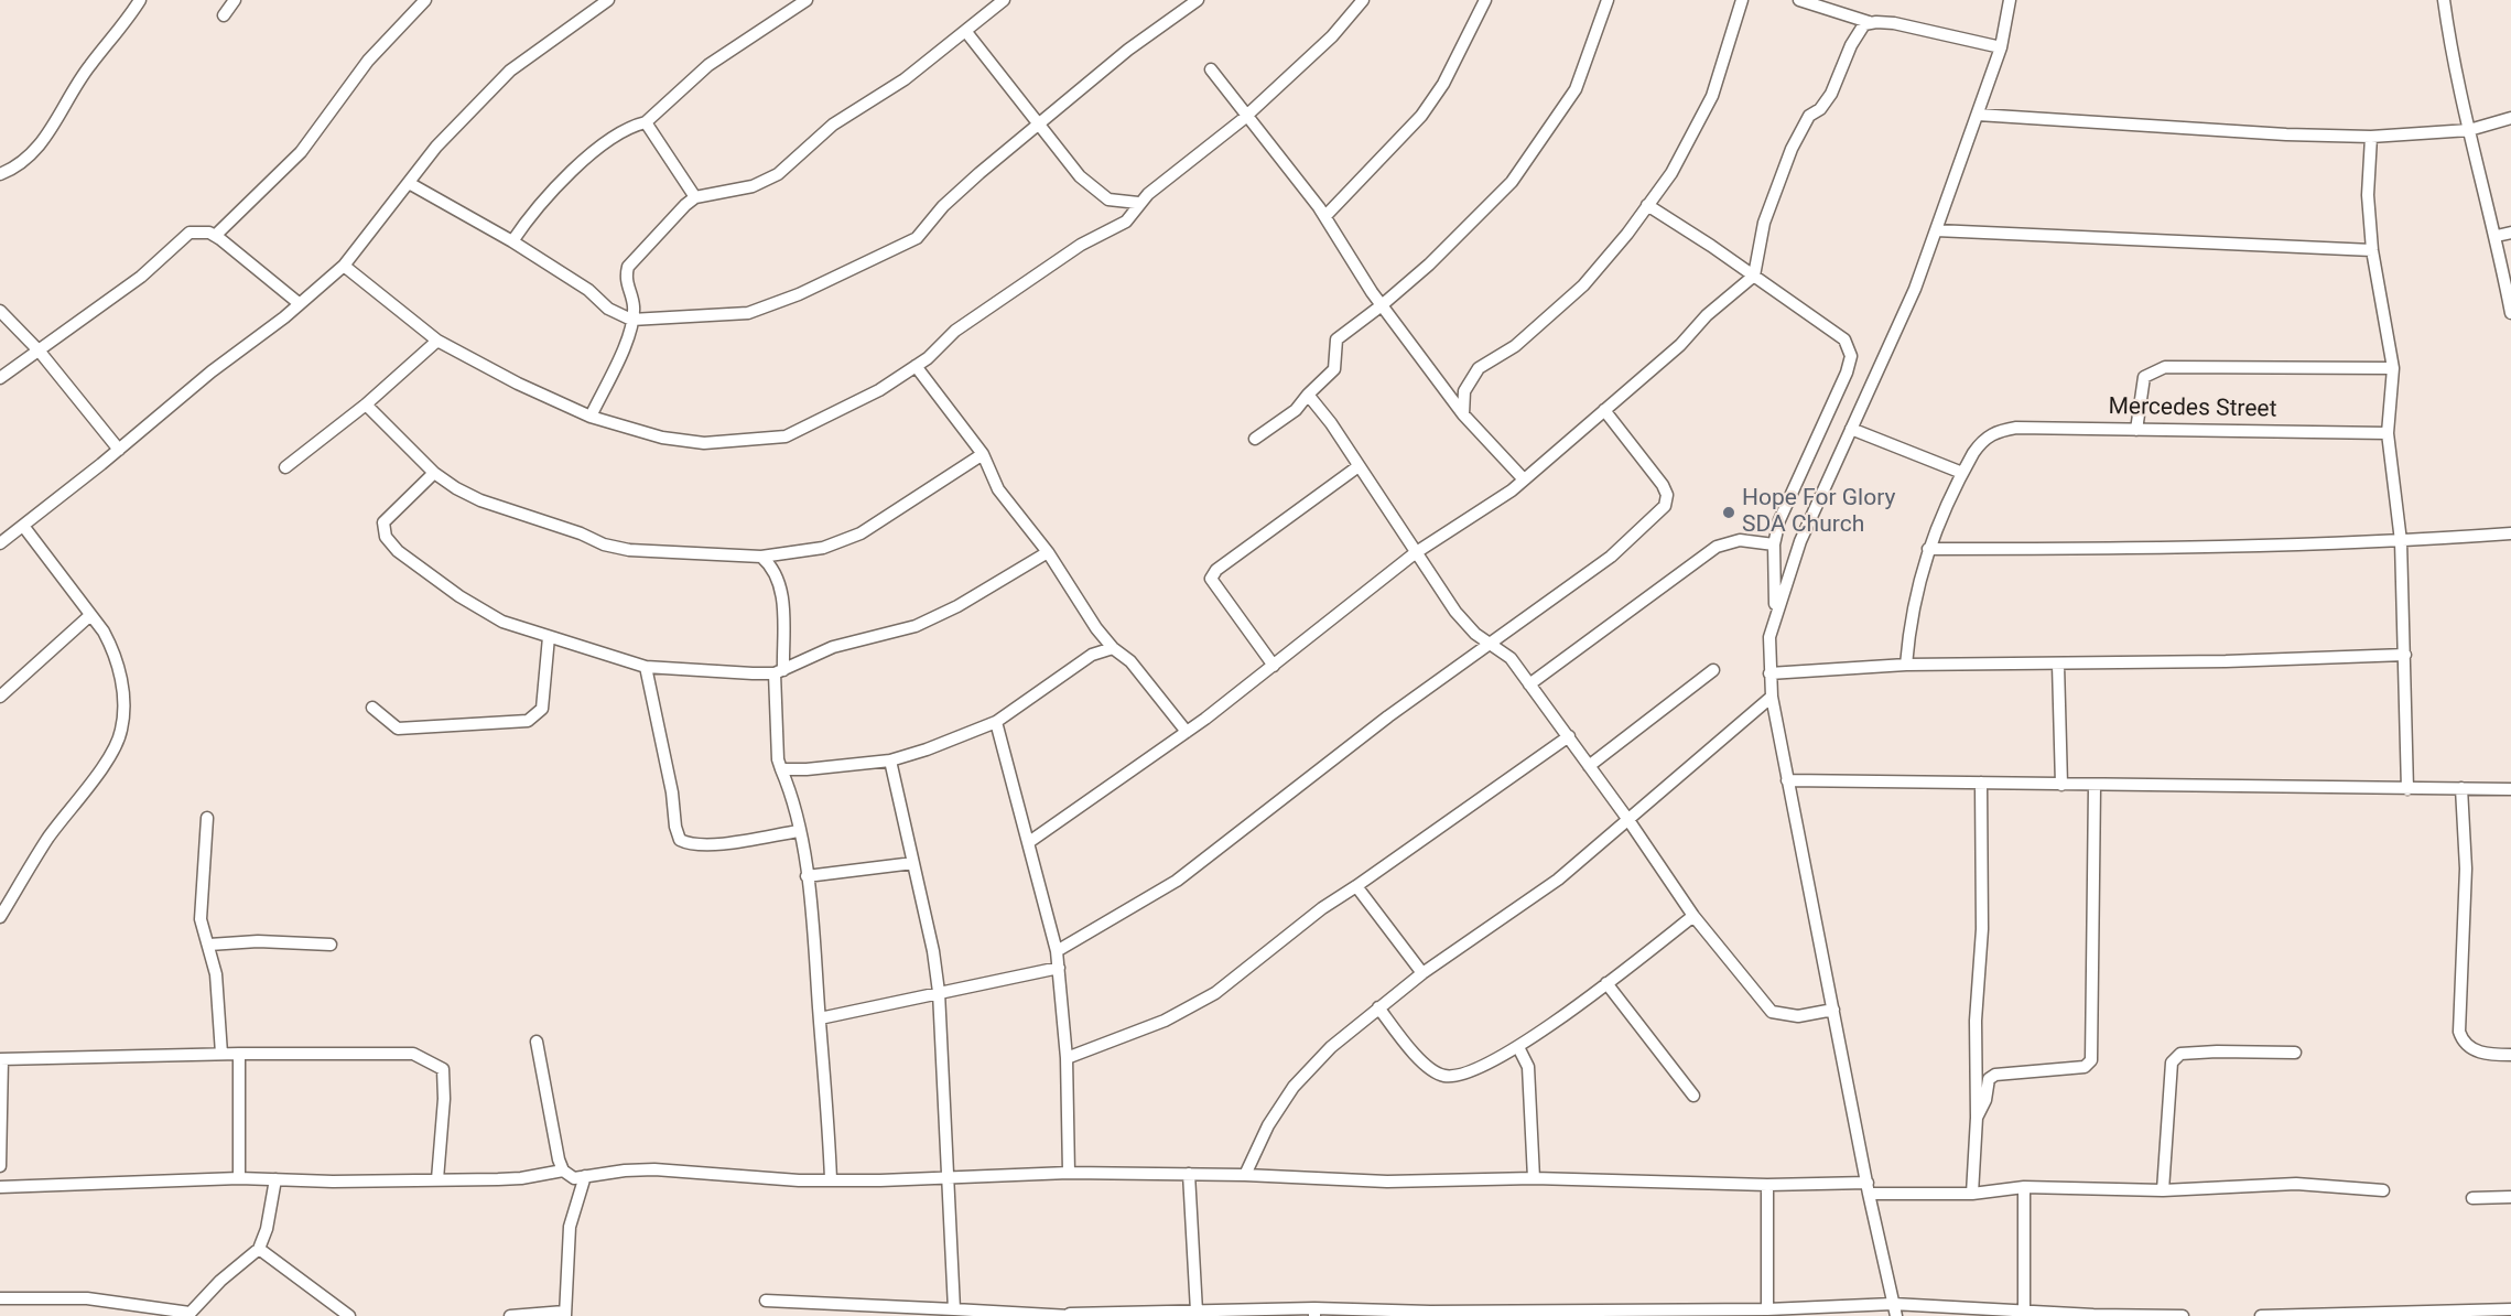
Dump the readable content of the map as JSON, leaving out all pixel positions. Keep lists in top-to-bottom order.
{
  "streets": {
    "street": ["Mercedes Street"]
  },
  "places": ["Hope For Glory SDA Church"]
}
